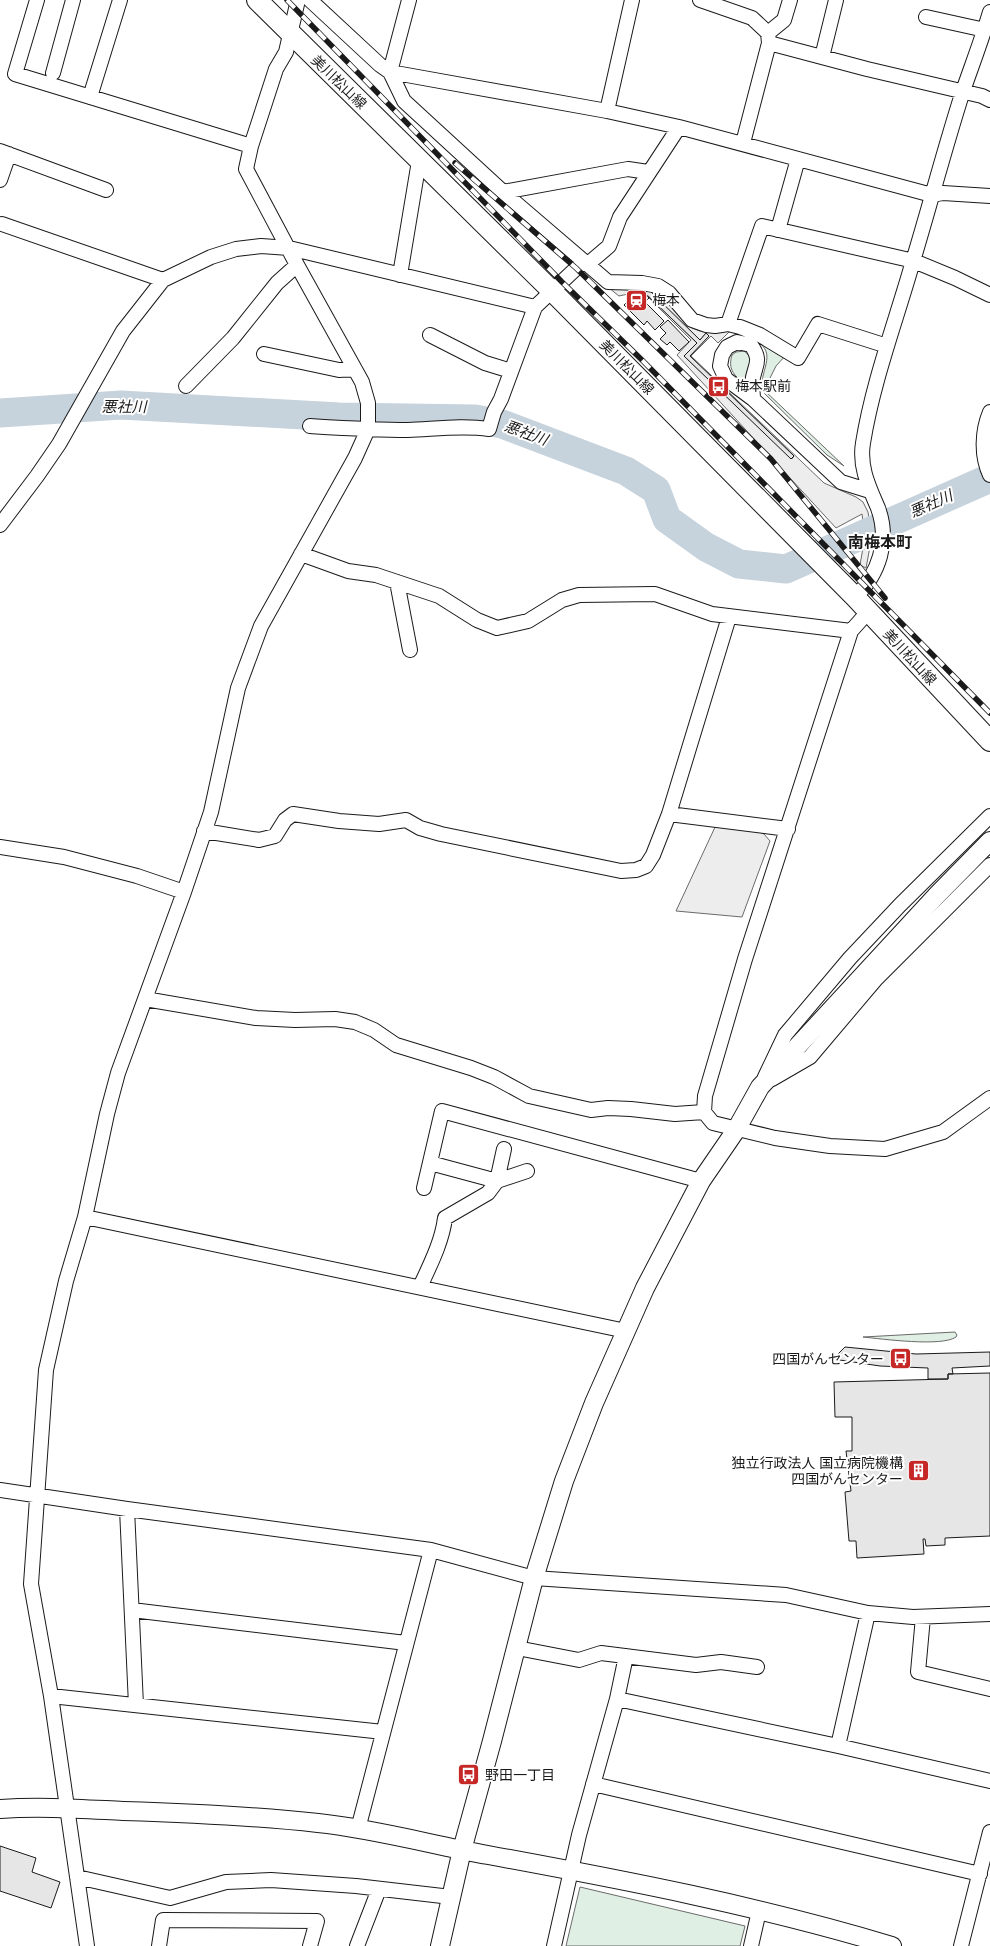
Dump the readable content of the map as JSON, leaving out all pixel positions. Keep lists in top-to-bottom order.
{
  "streets": {
    "main road": ["美川松山線"]
  },
  "districts": ["南梅本町"],
  "water": ["悪社川"],
  "places": {
    "station": ["梅本"],
    "bus stop": ["梅本駅前", "四国がんセンター", "野田一丁目"],
    "building": ["独立行政法人 国立病院機構 四国がんセンター"]
  }
}
